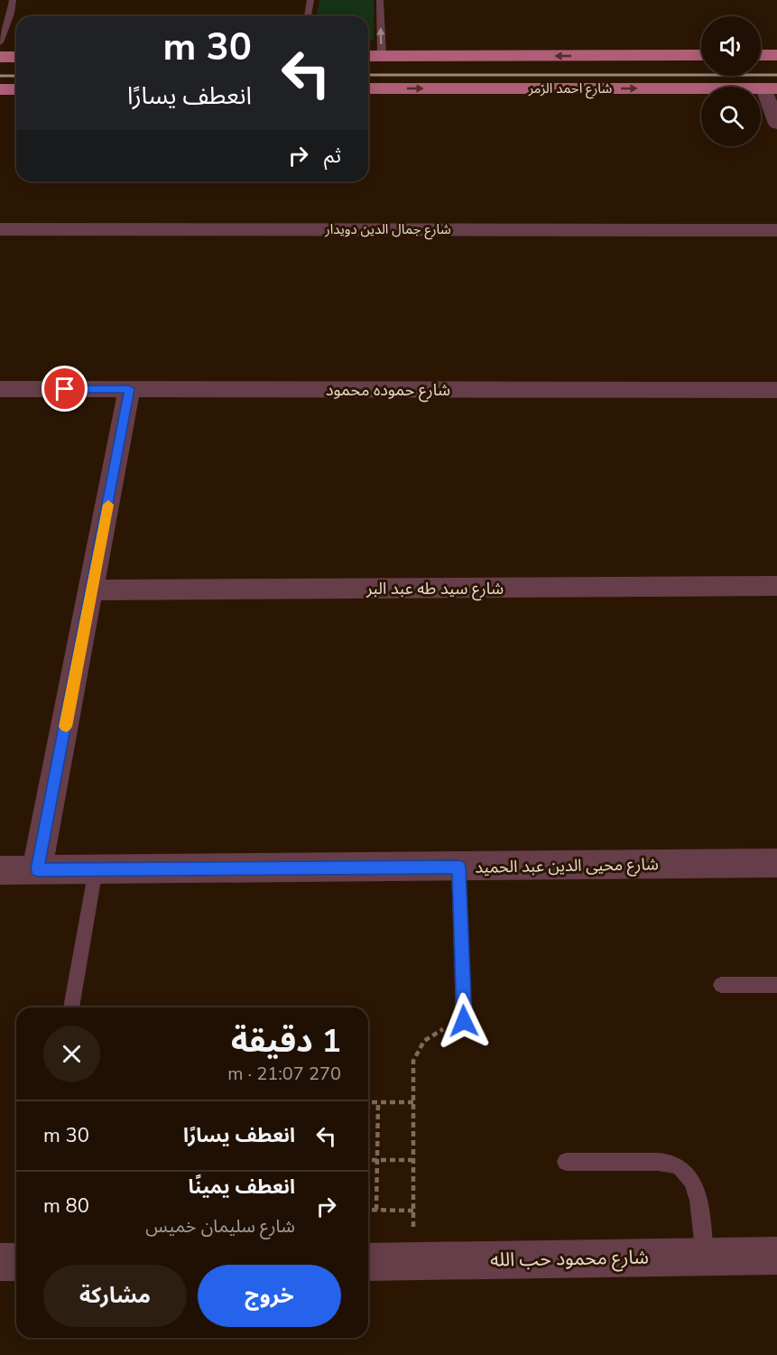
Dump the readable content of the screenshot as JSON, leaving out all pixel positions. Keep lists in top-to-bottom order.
{
  "streets": {
    "main road": ["شارع احمد الزمر"],
    "street": [
      "شارع جمال الدين دويدار",
      "شارع حموده محمود",
      "شارع سيد طه عبد البر",
      "شارع محيى الدين عبد الحميد",
      "شارع محمود حب الله"
    ]
  },
  "page": {
    "turn": ["30 m", "انعطف يسارًا"],
    "then": "ثم",
    "heading": ["1 دقيقة", "270 m · 21:07"],
    "list": [
      {
        "name": "انعطف يسارًا",
        "value": "30 m"
      },
      {
        "name": "انعطف يمينًا",
        "note": "شارع سليمان خميس",
        "value": "80 m"
      }
    ],
    "buttons": ["خروج", "مشاركة"]
  }
}
